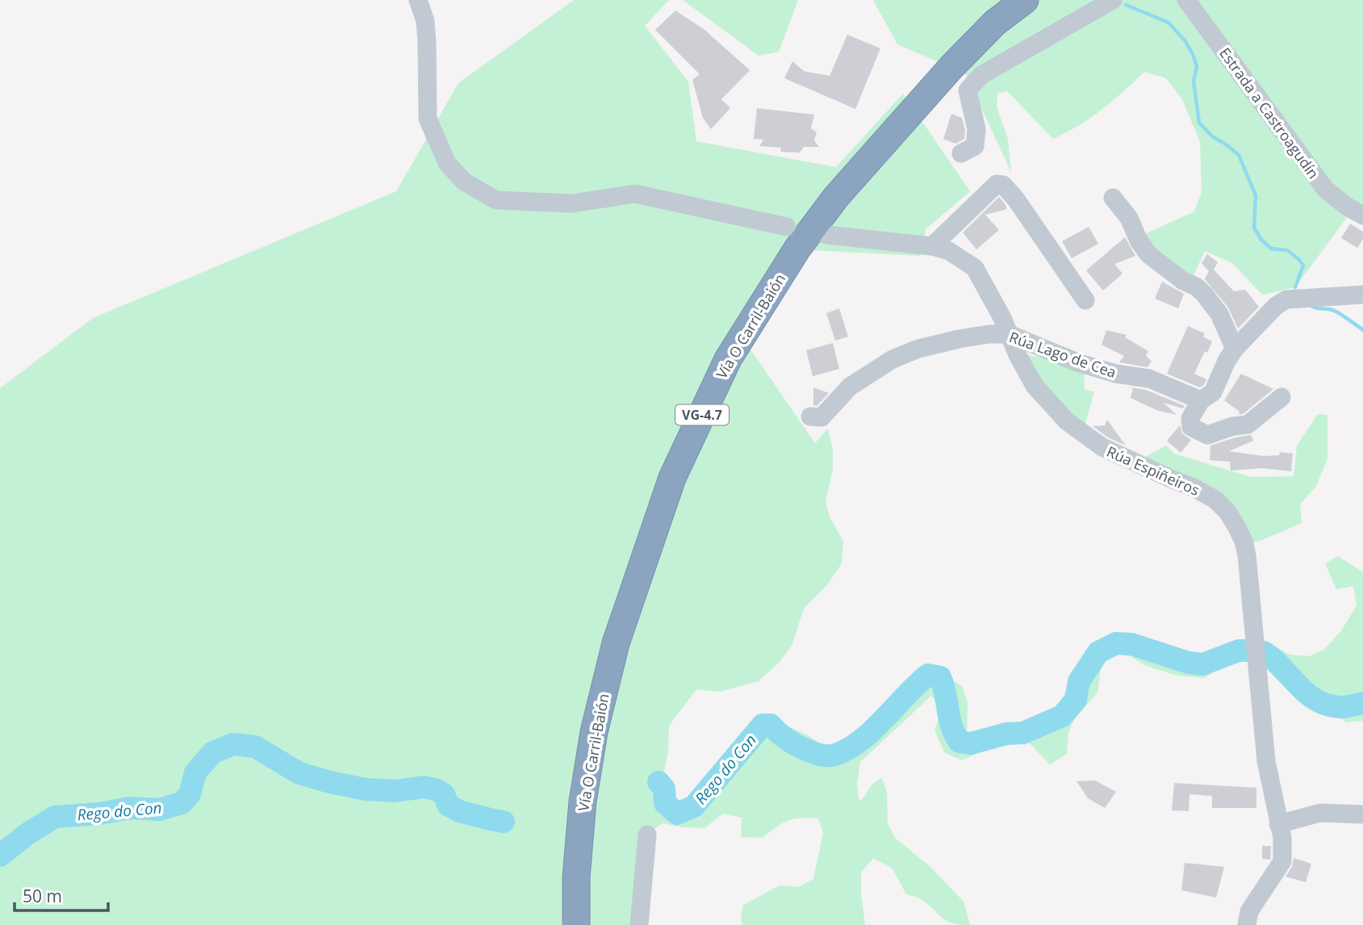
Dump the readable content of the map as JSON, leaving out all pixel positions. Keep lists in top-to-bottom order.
{
  "streets": {
    "highway": ["Vía O Carril-Baión", "VG-4.7"],
    "street": ["Estrada a Castroagudín", "Rúa Lago de Cea", "Rúa Espiñeiros"]
  },
  "crossings": [
    ["Rúa Lago de Cea", "Rúa Espiñeiros"]
  ],
  "water": ["Rego do Con"],
  "scale_bar": "50 m"
}
